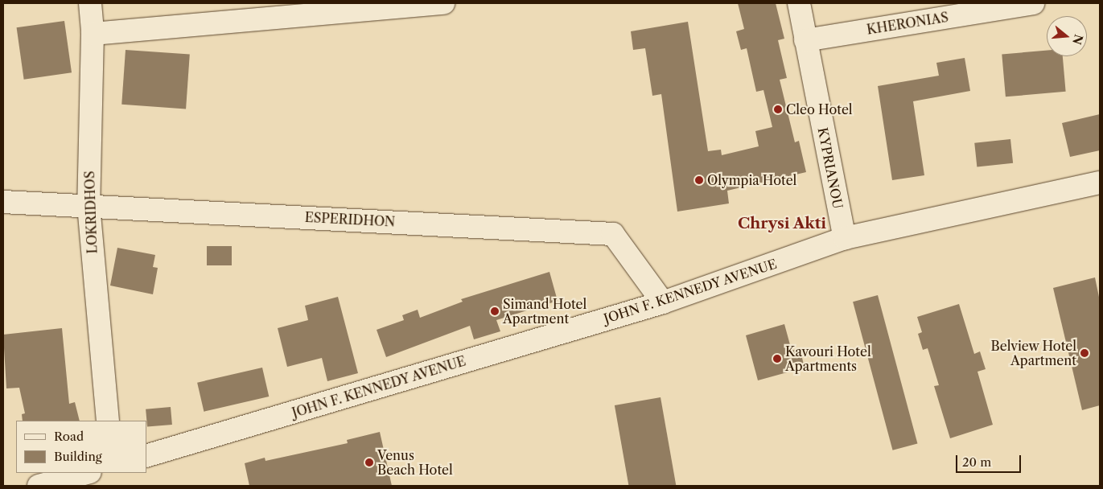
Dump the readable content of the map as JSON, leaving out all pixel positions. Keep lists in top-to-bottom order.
{
  "streets": {
    "street": [
      "KHERONIAS",
      "KYPRIANOU",
      "LOKRIDHOS",
      "ESPERIDHON",
      "JOHN F. KENNEDY AVENUE"
    ]
  },
  "crossings": [
    ["KHERONIAS", "KYPRIANOU"],
    ["KYPRIANOU", "JOHN F. KENNEDY AVENUE"],
    ["LOKRIDHOS", "ESPERIDHON"],
    ["ESPERIDHON", "JOHN F. KENNEDY AVENUE"]
  ],
  "districts": ["Chrysi Akti"],
  "places": [
    "Cleo Hotel",
    "Olympia Hotel",
    "Simand Hotel Apartment",
    "Belview Hotel Apartment",
    "Kavouri Hotel Apartments",
    "Venus Beach Hotel"
  ],
  "legend": ["Road", "Building"],
  "scale_bar": "20 m",
  "north": "right"
}
